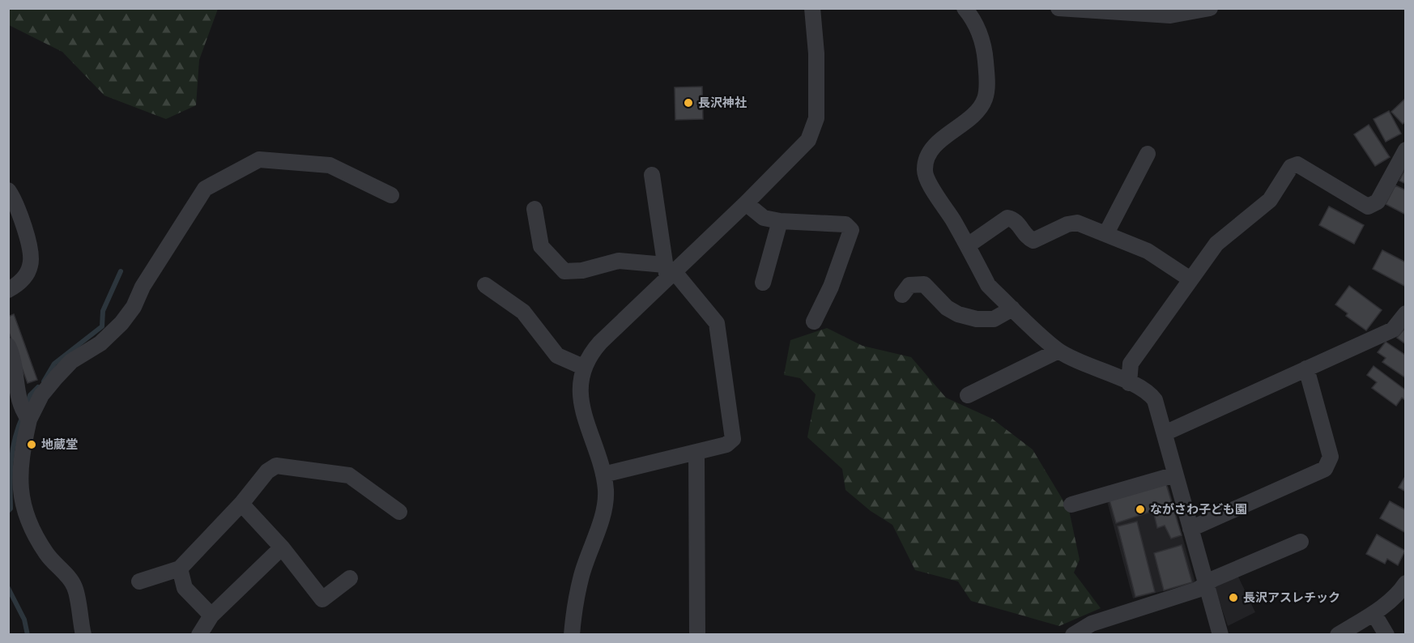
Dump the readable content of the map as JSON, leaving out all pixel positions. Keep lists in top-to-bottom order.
{
  "places": [
    "長沢神社",
    "地蔵堂",
    "ながさわ子ども園",
    "長沢アスレチック"
  ]
}
